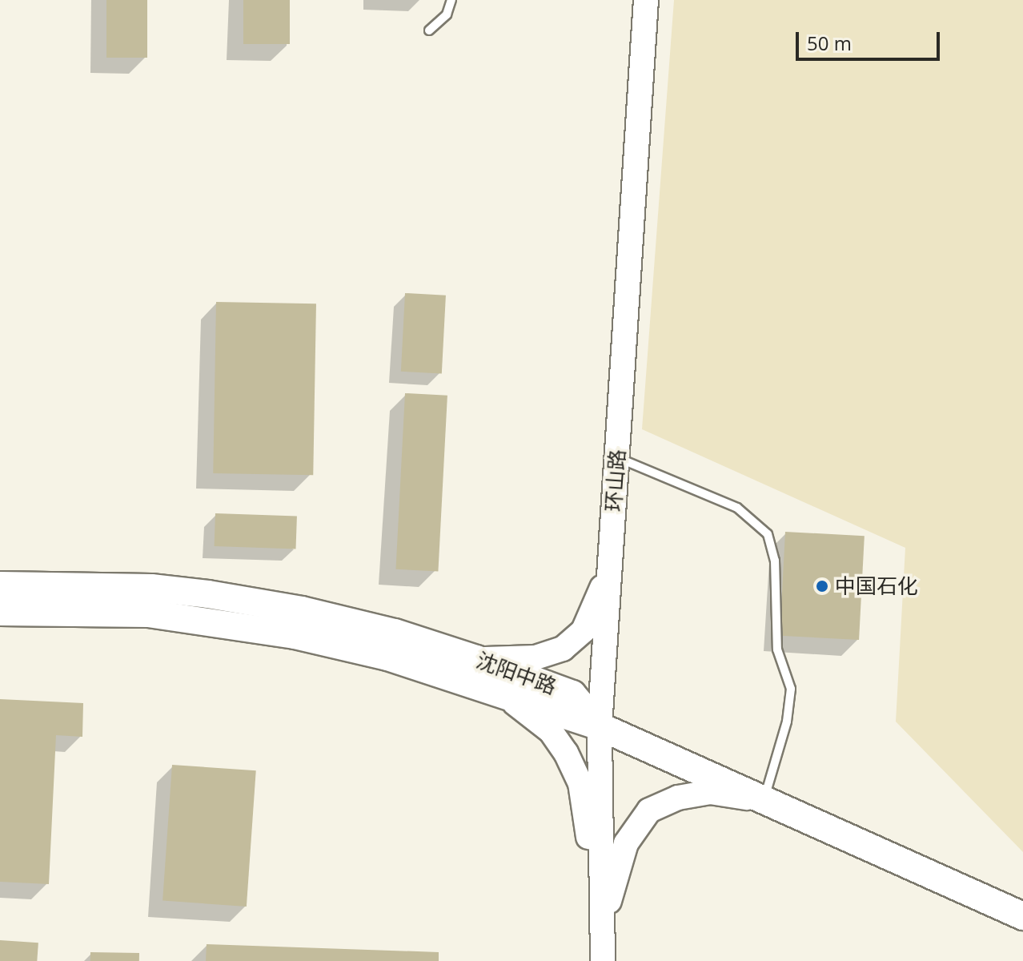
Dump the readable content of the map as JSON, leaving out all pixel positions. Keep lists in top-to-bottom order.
{
  "streets": {
    "main road": ["环山路", "沈阳中路"]
  },
  "crossings": [
    ["环山路", "沈阳中路"]
  ],
  "places": ["中国石化"],
  "scale_bar": "50 m"
}
